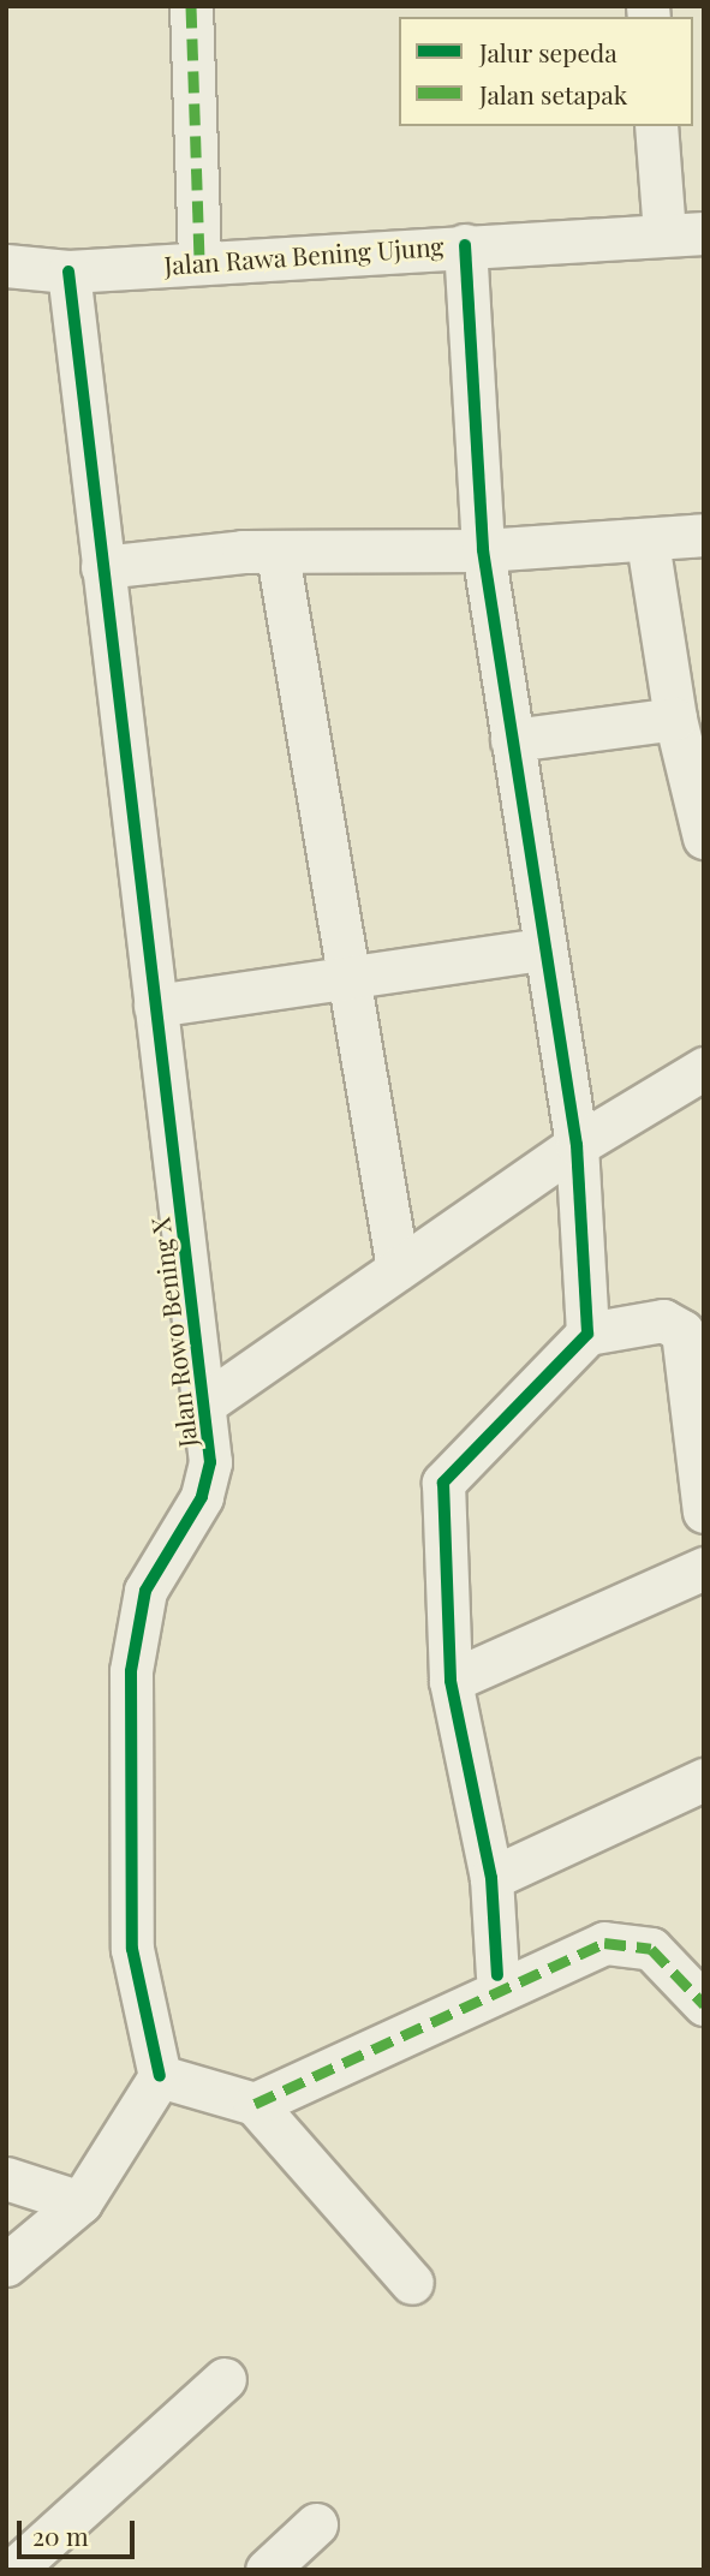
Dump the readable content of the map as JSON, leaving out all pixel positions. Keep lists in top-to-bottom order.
{
  "streets": {
    "street": ["Jalan Rawa Bening Ujung", "Jalan Rowo Bening X"]
  },
  "crossings": [
    ["Jalan Rawa Bening Ujung", "Jalan Rowo Bening X"]
  ],
  "legend": ["Jalur sepeda", "Jalan setapak"],
  "scale_bar": "20 m"
}
